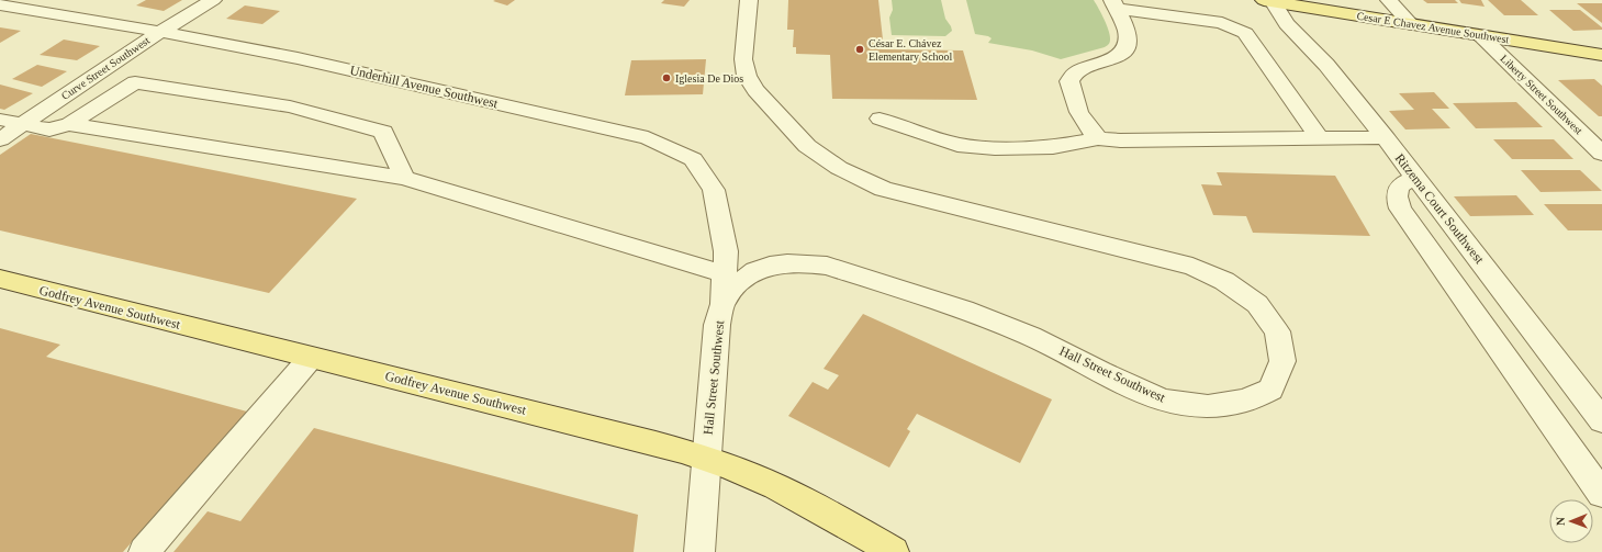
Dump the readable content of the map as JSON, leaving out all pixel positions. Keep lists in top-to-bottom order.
{
  "streets": {
    "main road": ["Cesar E Chavez Avenue Southwest", "Godfrey Avenue Southwest"],
    "street": [
      "Curve Street Southwest",
      "Underhill Avenue Southwest",
      "Liberty Street Southwest",
      "Ritzema Court Southwest",
      "Hall Street Southwest"
    ]
  },
  "crossings": [
    ["Cesar E Chavez Avenue Southwest", "Liberty Street Southwest"],
    ["Cesar E Chavez Avenue Southwest", "Ritzema Court Southwest"],
    ["Curve Street Southwest", "Underhill Avenue Southwest"],
    ["Underhill Avenue Southwest", "Hall Street Southwest"],
    ["Godfrey Avenue Southwest", "Hall Street Southwest"]
  ],
  "places": ["César E. Chávez Elementary School", "Iglesia De Dios"],
  "north": "left"
}
